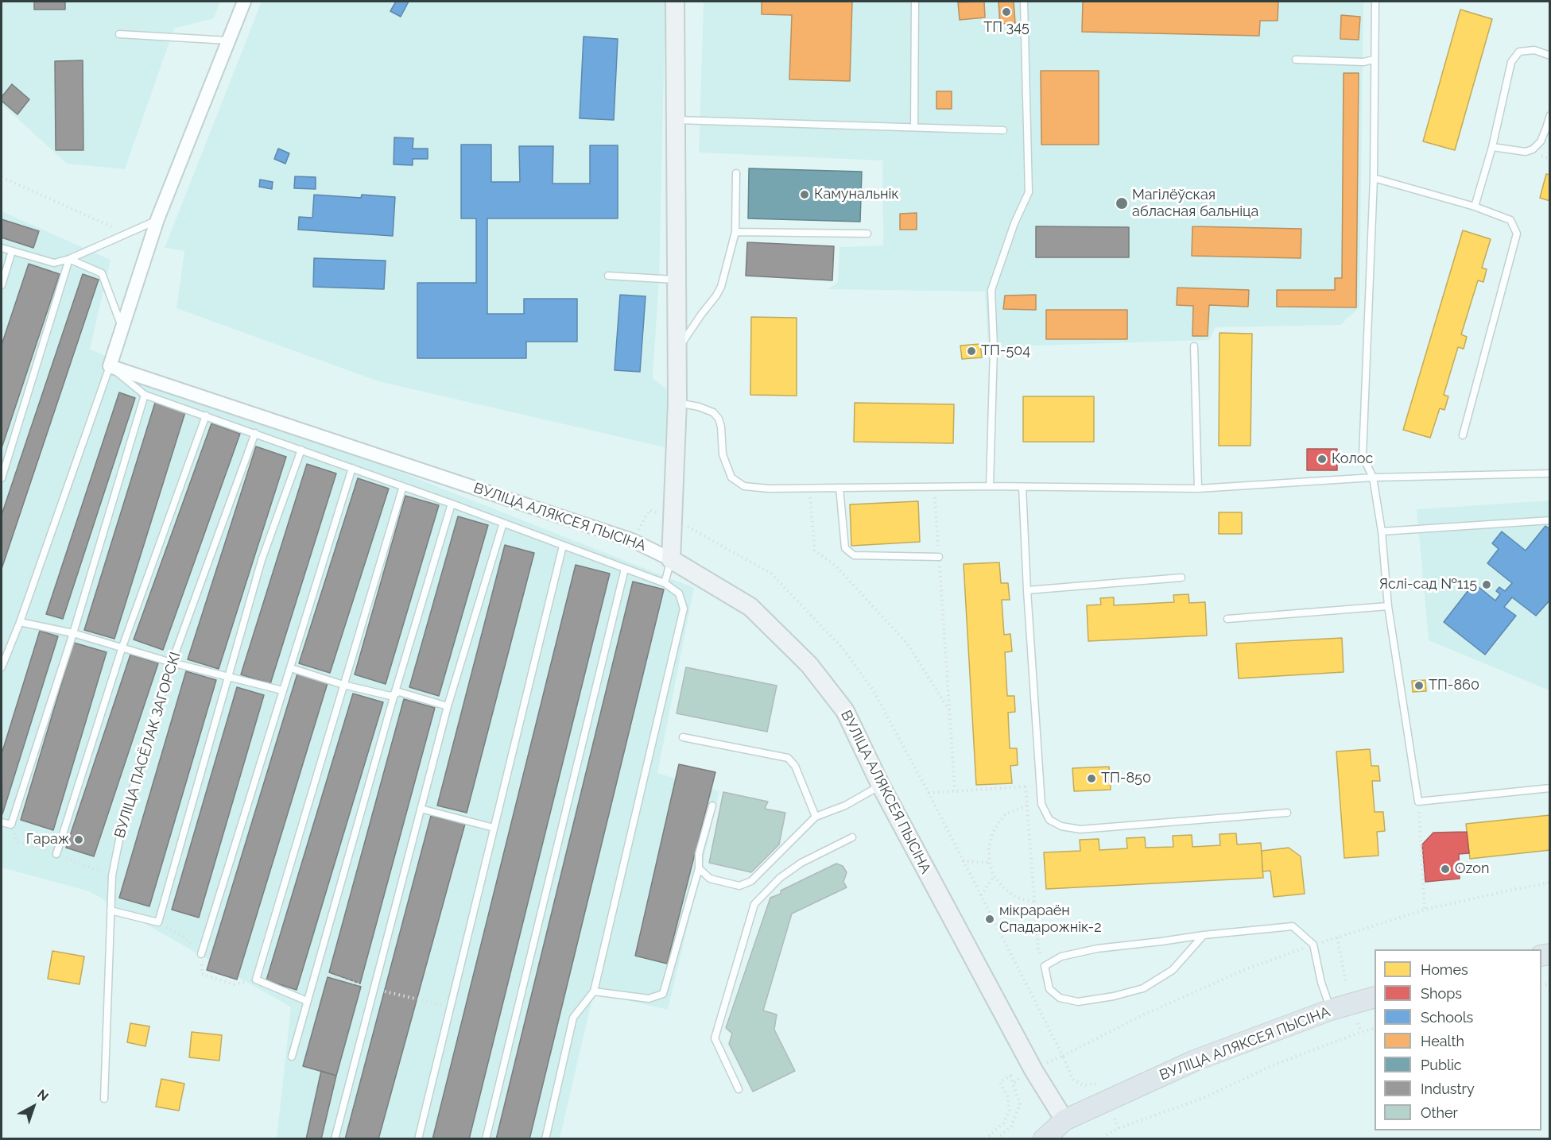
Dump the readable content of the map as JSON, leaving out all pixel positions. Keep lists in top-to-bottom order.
{
  "streets": {
    "main road": ["ВУЛІЦА АЛЯКСЕЯ ПЫСІНА"],
    "lane": ["ВУЛІЦА ПАСЁЛАК ЗАГОРСКІ"]
  },
  "places": [
    "ТП 345",
    "Камунальнік",
    "Магілёўская абласная бальніца",
    "ТП-504",
    "Колос",
    "Яслі-сад №115",
    "ТП-860",
    "ТП-850",
    "Гараж",
    "Ozon",
    "мікрараён Спадарожнік-2"
  ],
  "legend": [
    "Homes",
    "Shops",
    "Schools",
    "Health",
    "Public",
    "Industry",
    "Other"
  ],
  "north": "top right"
}
